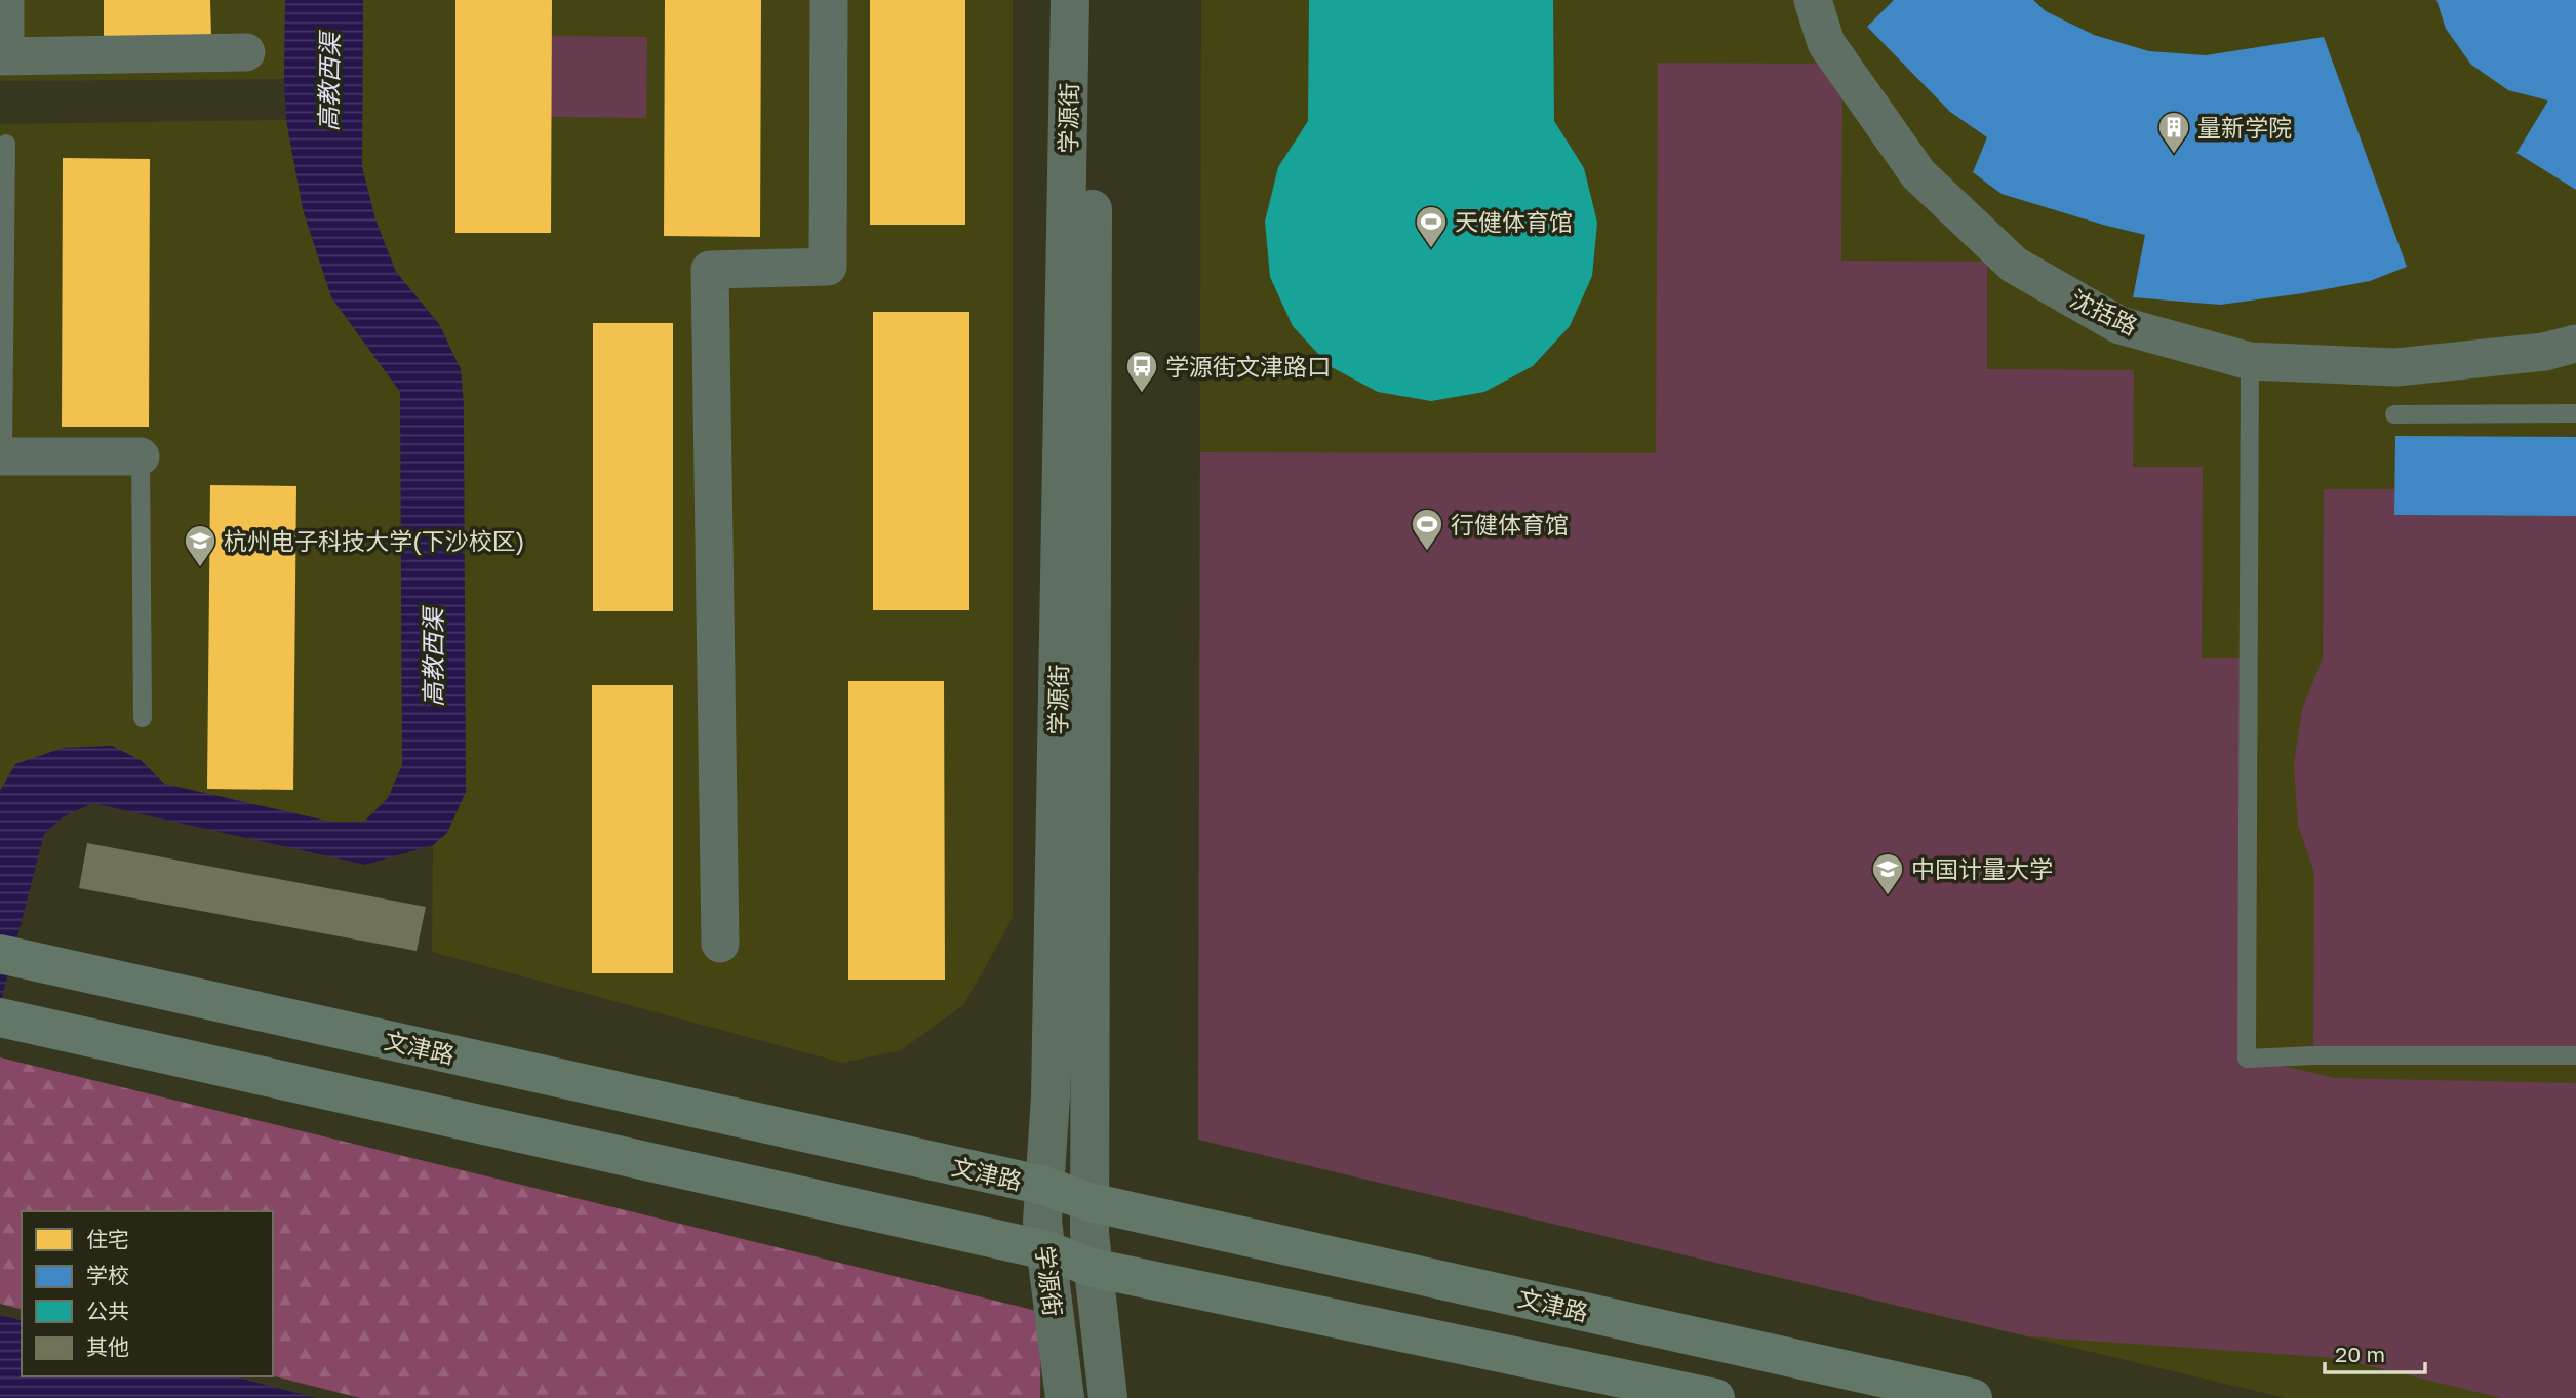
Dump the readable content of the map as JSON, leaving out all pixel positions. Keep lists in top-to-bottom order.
{
  "streets": {
    "main road": ["学源街", "文津路"],
    "street": ["沈括路"]
  },
  "crossings": [
    ["学源街", "文津路"]
  ],
  "water": ["高教西渠"],
  "places": {
    "building": ["量新学院"],
    "sports": ["天健体育馆", "行健体育馆"],
    "bus stop": ["学源街文津路口"],
    "school or university": ["杭州电子科技大学(下沙校区)", "中国计量大学"]
  },
  "legend": [
    "住宅",
    "学校",
    "公共",
    "其他"
  ],
  "scale_bar": "20 m"
}
